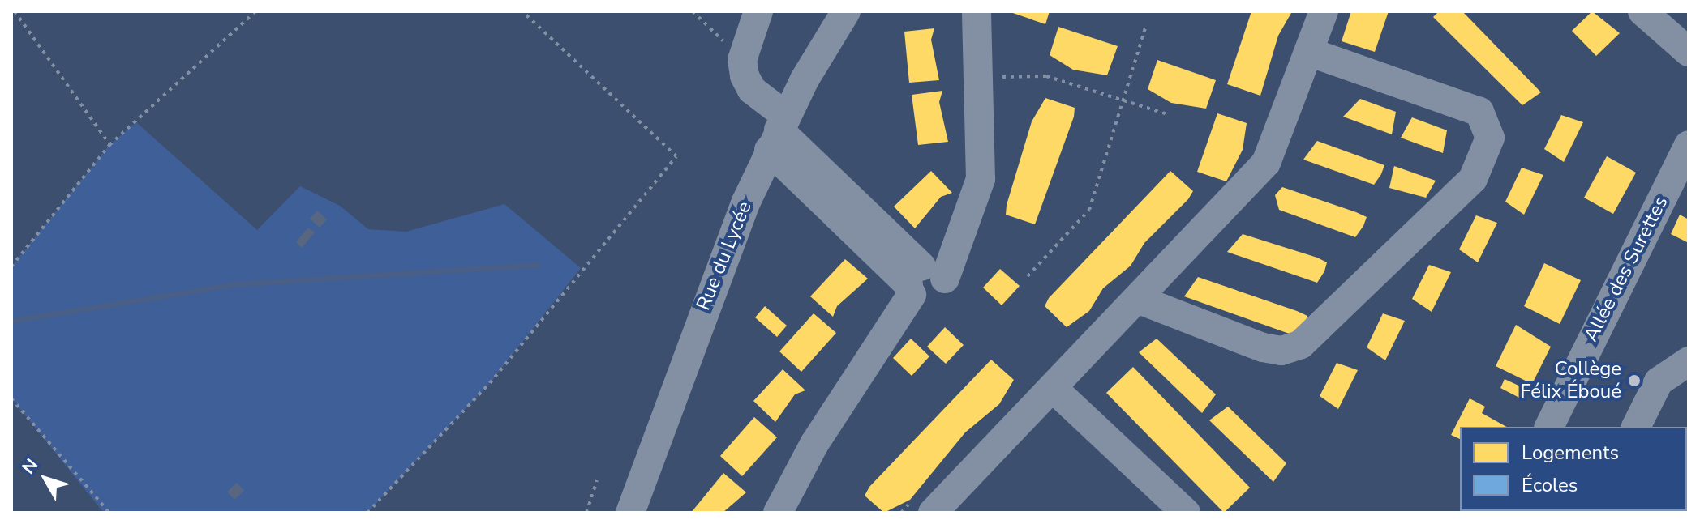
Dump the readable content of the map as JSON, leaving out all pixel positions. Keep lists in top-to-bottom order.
{
  "streets": {
    "street": ["Rue du Lycée", "Allée des Surettes"]
  },
  "places": ["Collège Félix Éboué"],
  "legend": ["Logements", "Écoles"],
  "north": "top left"
}
